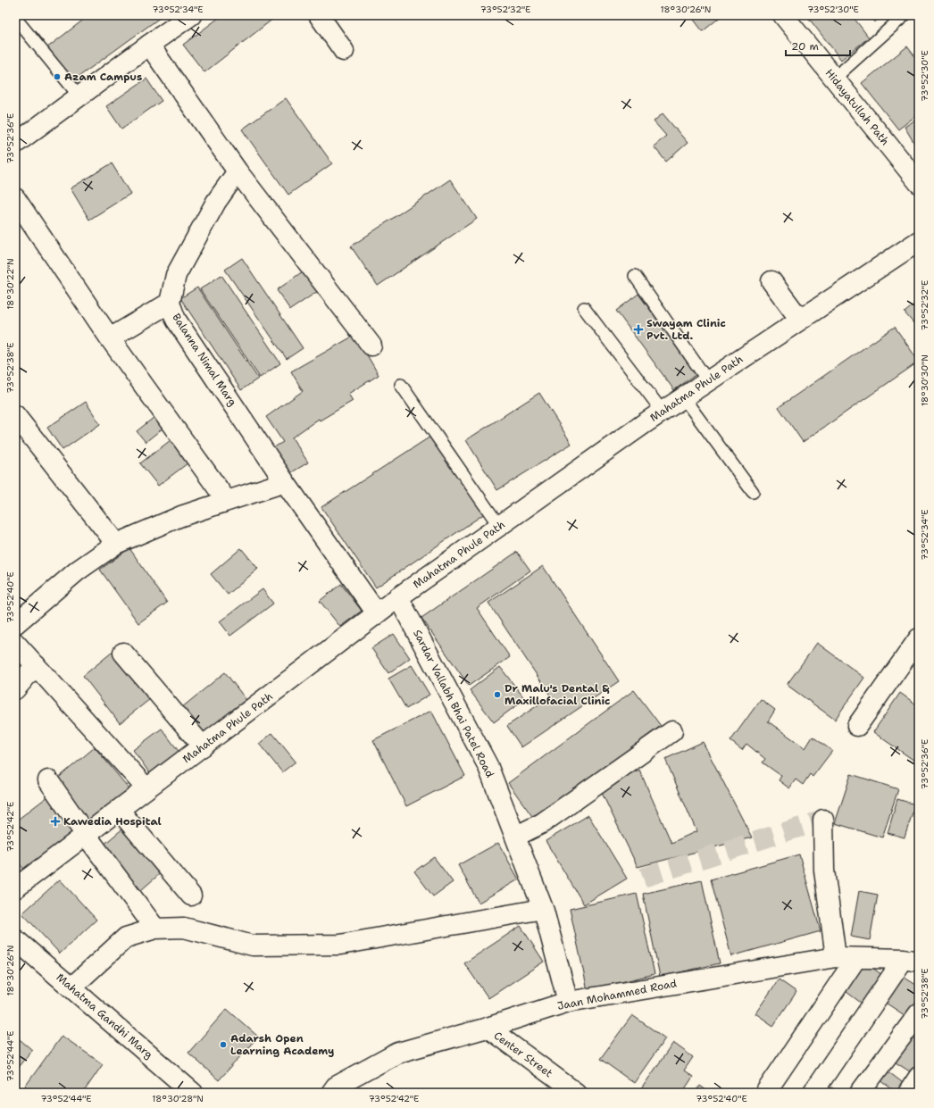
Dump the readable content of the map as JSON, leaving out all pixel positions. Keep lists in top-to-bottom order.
{
  "streets": {
    "street": [
      "Hidayatullah Path",
      "Balanna Nimal Marg",
      "Mahatma Phule Path",
      "Sardar Vallabh Bhai Patel Road",
      "Jaan Mohammed Road",
      "Mahatma Gandhi Marg",
      "Center Street"
    ]
  },
  "crossings": [
    ["Balanna Nimal Marg", "Mahatma Phule Path"],
    ["Mahatma Phule Path", "Sardar Vallabh Bhai Patel Road"],
    ["Sardar Vallabh Bhai Patel Road", "Jaan Mohammed Road"],
    ["Jaan Mohammed Road", "Center Street"]
  ],
  "places": {
    "other": ["Azam Campus", "Dr Malu's Dental & Maxillofacial Clinic", "Adarsh Open Learning Academy"],
    "health": ["Swayam Clinic Pvt. Ltd.", "Kawedia Hospital"]
  },
  "scale_bar": "20 m",
  "coordinates": [
    "73°52'34\"E",
    "73°52'32\"E",
    "18°30'26\"N",
    "73°52'30\"E",
    "73°52'36\"E",
    "18°30'22\"N",
    "73°52'38\"E",
    "18°30'30\"N",
    "73°52'40\"E",
    "73°52'42\"E",
    "73°52'44\"E",
    "18°30'28\"N"
  ]
}
